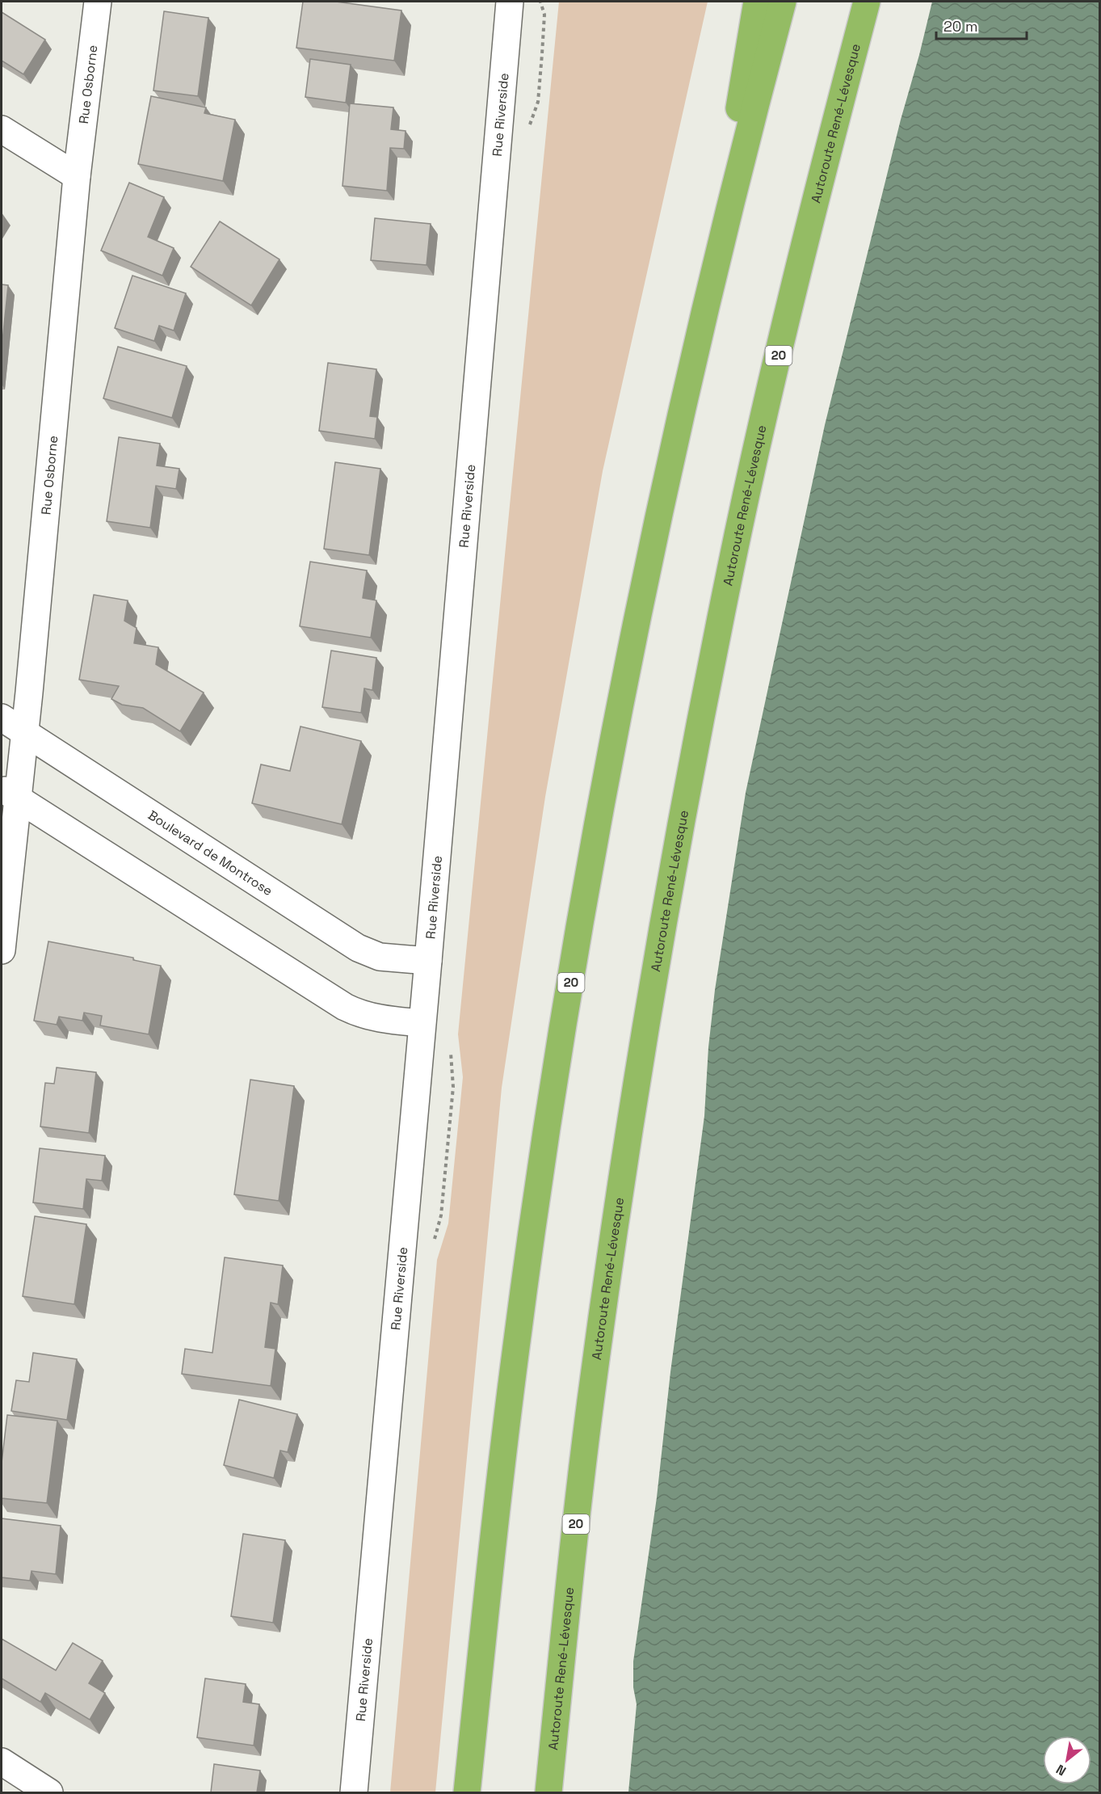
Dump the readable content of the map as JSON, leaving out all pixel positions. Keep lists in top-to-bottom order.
{
  "streets": {
    "highway": ["Autoroute René-Lévesque", "20"],
    "street": ["Rue Osborne", "Rue Riverside", "Boulevard de Montrose"]
  },
  "crossings": [
    ["Rue Osborne", "Boulevard de Montrose"],
    ["Rue Riverside", "Boulevard de Montrose"]
  ],
  "scale_bar": "20 m",
  "north": "bottom left"
}
